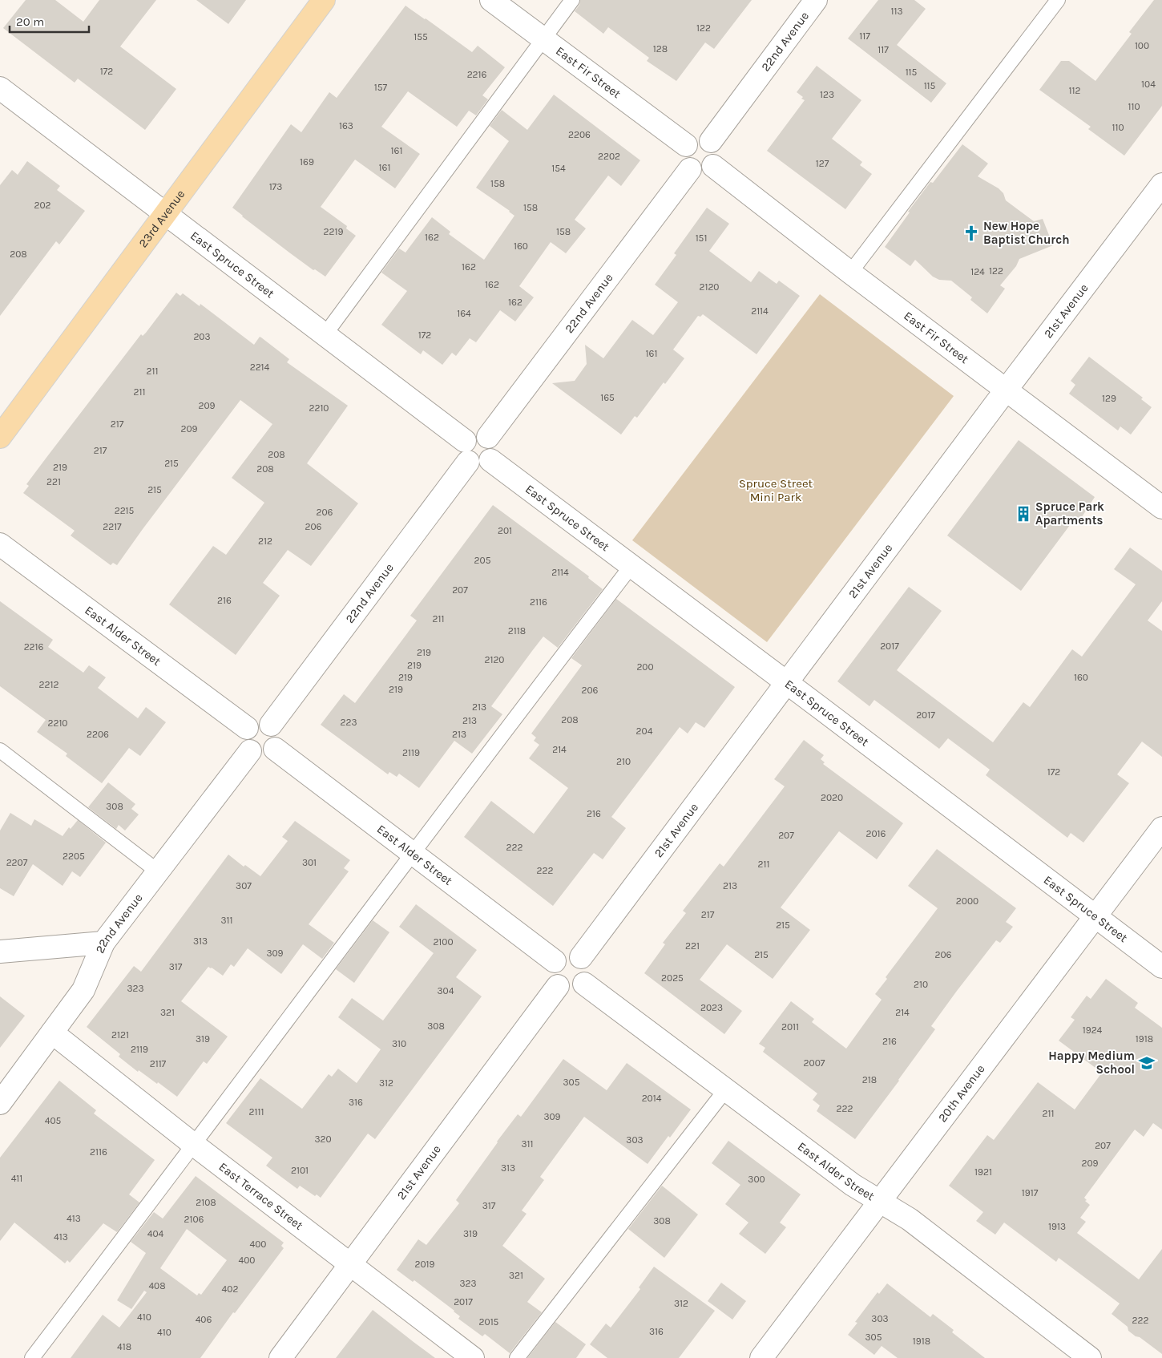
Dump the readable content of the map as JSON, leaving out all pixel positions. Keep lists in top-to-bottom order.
{
  "streets": {
    "main road": ["23rd Avenue"],
    "street": [
      "22nd Avenue",
      "East Fir Street",
      "East Spruce Street",
      "21st Avenue",
      "East Alder Street",
      "20th Avenue",
      "East Terrace Street"
    ]
  },
  "crossings": [
    ["22nd Avenue", "East Fir Street"],
    ["22nd Avenue", "East Spruce Street"],
    ["22nd Avenue", "East Alder Street"],
    ["22nd Avenue", "East Terrace Street"],
    ["East Fir Street", "21st Avenue"],
    ["23rd Avenue", "East Spruce Street"],
    ["East Spruce Street", "21st Avenue"],
    ["East Spruce Street", "20th Avenue"],
    ["21st Avenue", "East Alder Street"],
    ["21st Avenue", "East Terrace Street"],
    ["East Alder Street", "20th Avenue"]
  ],
  "parks": ["Spruce Street Mini Park"],
  "places": {
    "church": ["New Hope Baptist Church"],
    "building": ["Spruce Park Apartments"],
    "school or university": ["Happy Medium School"]
  },
  "house_numbers": [
    "113",
    "122",
    "117",
    "155",
    "100",
    "128",
    "117",
    "172",
    "115",
    "2216",
    "104",
    "115",
    "157",
    "112",
    "123",
    "110",
    "163",
    "110",
    "2206",
    "161",
    "2202",
    "169",
    "127",
    "161",
    "154",
    "158",
    "173",
    "202",
    "158",
    "2219",
    "158",
    "162",
    "151",
    "160",
    "208",
    "162",
    "122",
    "124",
    "162",
    "2120",
    "162",
    "2114",
    "164",
    "172",
    "203",
    "161",
    "2214",
    "211",
    "211",
    "165",
    "129",
    "209",
    "2210",
    "217",
    "209",
    "217",
    "208",
    "215",
    "219",
    "208",
    "221",
    "215",
    "2215",
    "206",
    "2217",
    "206",
    "201",
    "212",
    "205",
    "2114",
    "207",
    "216",
    "2116",
    "211",
    "2118",
    "2017",
    "2216",
    "219",
    "2120",
    "219",
    "200",
    "219",
    "160",
    "2212",
    "219",
    "206",
    "213",
    "2017",
    "208",
    "213",
    "223",
    "2210",
    "204",
    "2206",
    "213",
    "214",
    "2119",
    "210",
    "172",
    "2020",
    "308",
    "216",
    "2016",
    "207",
    "222",
    "2205",
    "2207",
    "301",
    "211",
    "222",
    "307",
    "213",
    "2000",
    "217",
    "311",
    "215",
    "313",
    "2100",
    "221",
    "309",
    "215",
    "206",
    "317",
    "2025",
    "210",
    "323",
    "304",
    "2023",
    "321",
    "214",
    "308",
    "2011",
    "1924",
    "2121",
    "319",
    "1918",
    "216",
    "310",
    "2119",
    "2007",
    "2117",
    "218",
    "305",
    "312",
    "2014",
    "316",
    "222",
    "2111",
    "211",
    "309",
    "405",
    "320",
    "303",
    "311",
    "207",
    "2116",
    "209",
    "313",
    "2101",
    "1921",
    "411",
    "300",
    "1917",
    "2108",
    "317",
    "413",
    "2106",
    "308",
    "1913",
    "404",
    "319",
    "413",
    "400",
    "400",
    "2019",
    "321",
    "323",
    "408",
    "402",
    "2017",
    "312",
    "410",
    "303",
    "406",
    "222",
    "2015",
    "316",
    "410",
    "305",
    "1918",
    "418"
  ],
  "scale_bar": "20 m"
}
